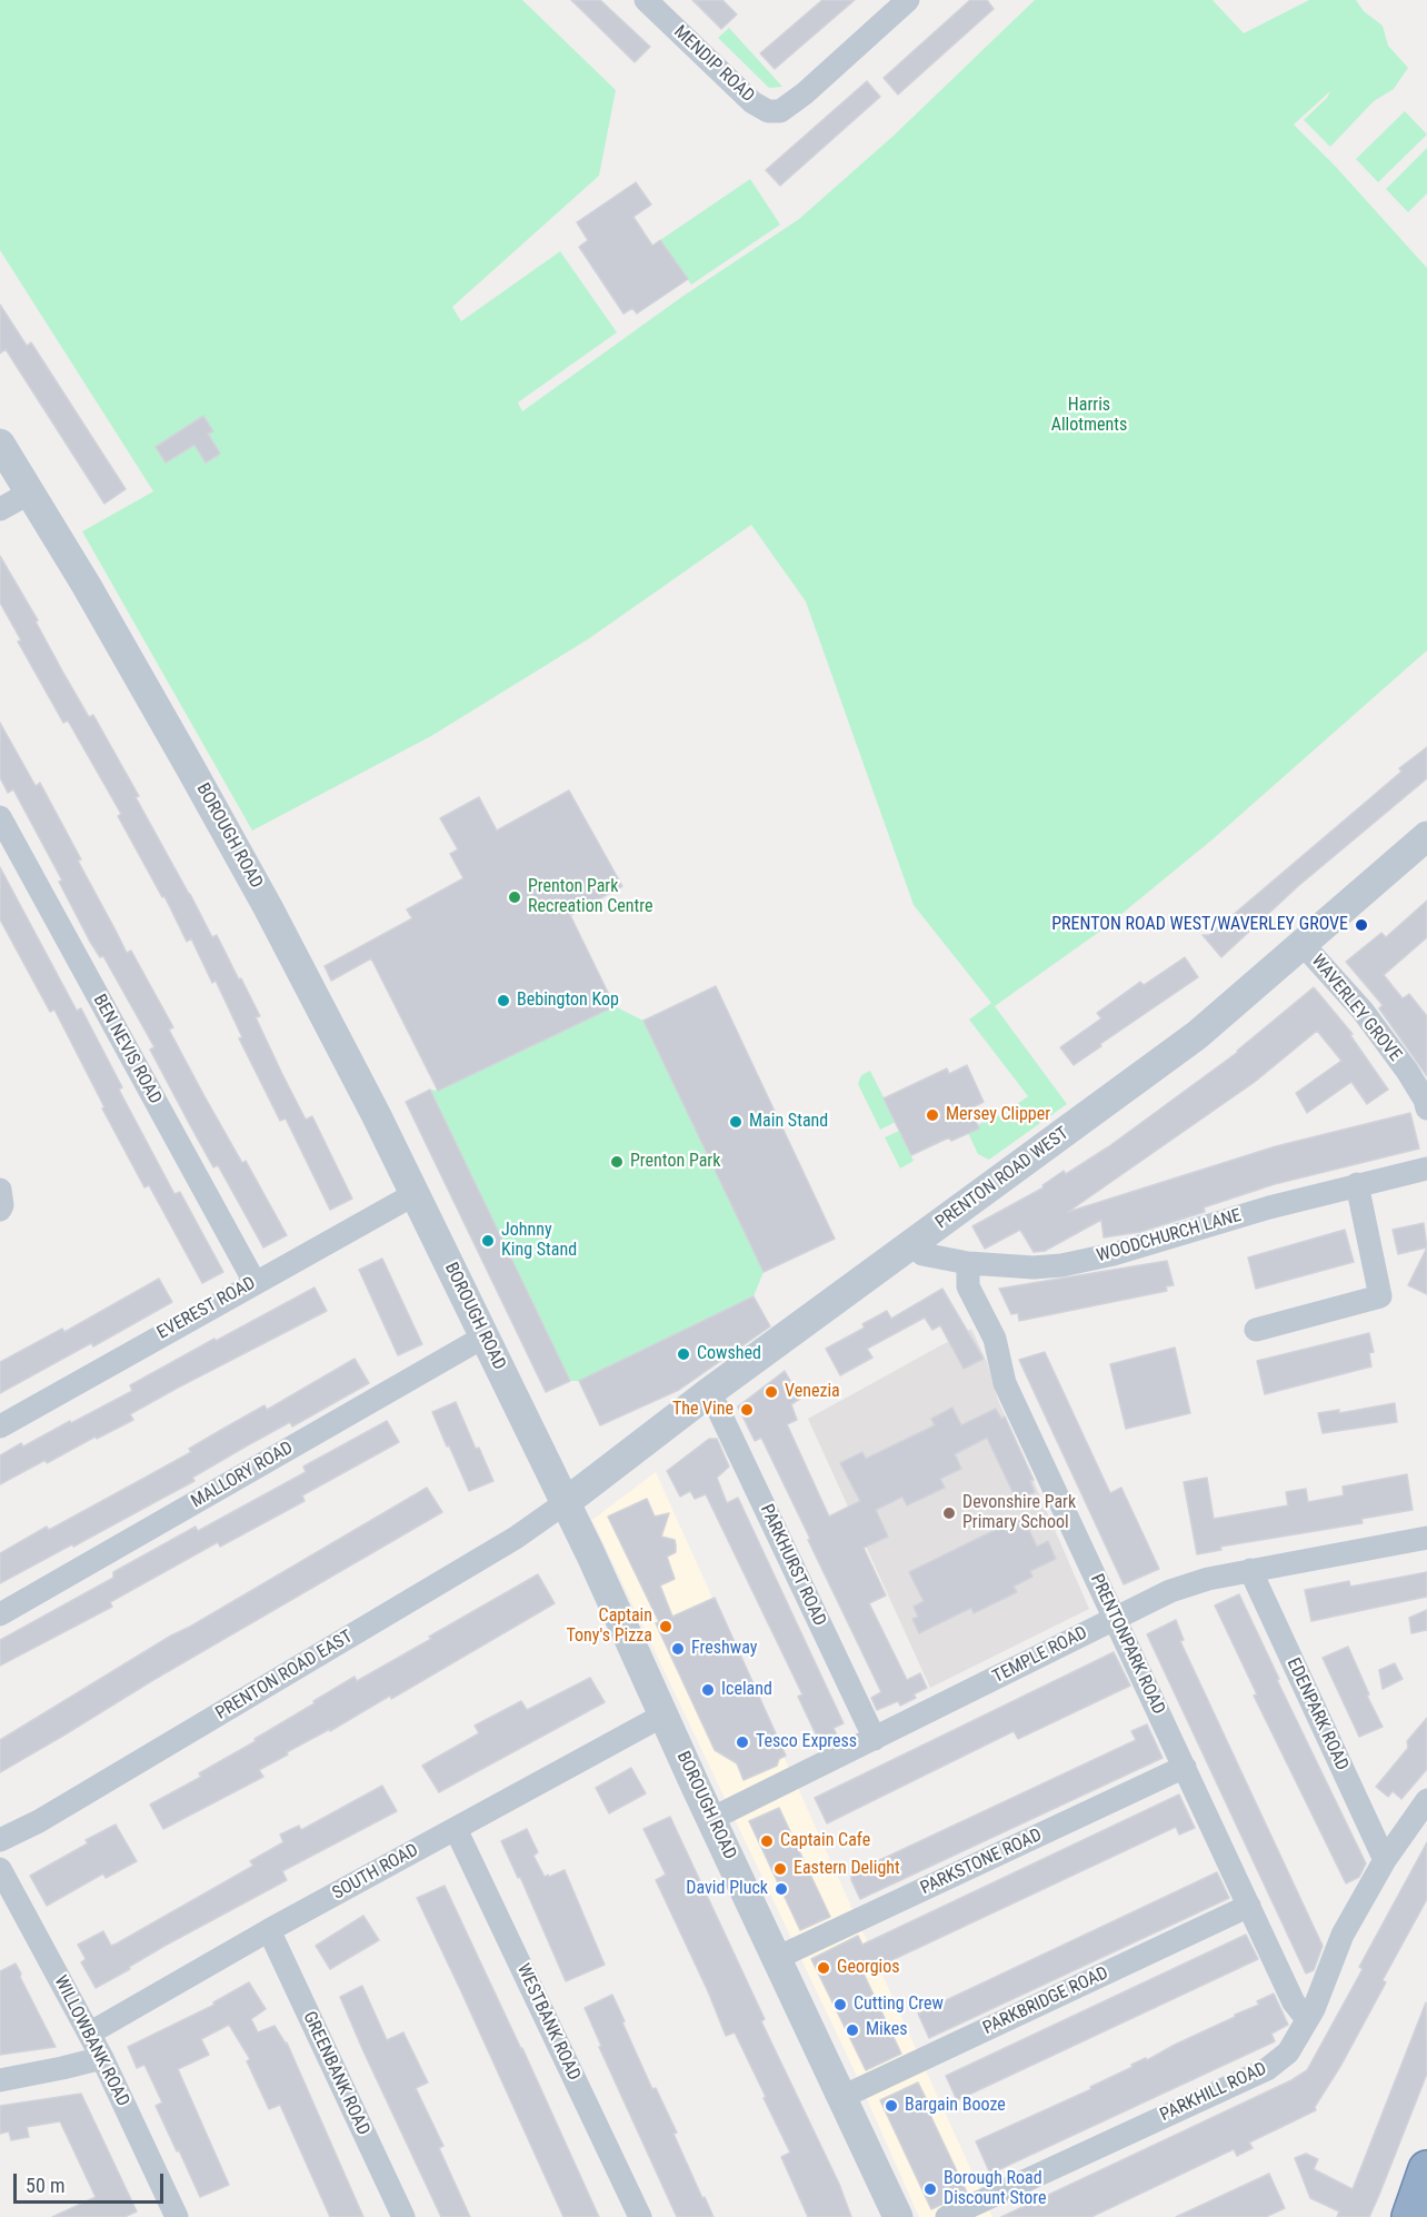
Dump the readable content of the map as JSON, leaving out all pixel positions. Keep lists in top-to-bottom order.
{
  "streets": {
    "street": [
      "MENDIP ROAD",
      "BOROUGH ROAD",
      "WAVERLEY GROVE",
      "BEN NEVIS ROAD",
      "PRENTON ROAD WEST",
      "WOODCHURCH LANE",
      "EVEREST ROAD",
      "MALLORY ROAD",
      "PARKHURST ROAD",
      "PRENTONPARK ROAD",
      "TEMPLE ROAD",
      "PRENTON ROAD EAST",
      "EDENPARK ROAD",
      "PARKSTONE ROAD",
      "SOUTH ROAD",
      "PARKBRIDGE ROAD",
      "WESTBANK ROAD",
      "WILLOWBANK ROAD",
      "GREENBANK ROAD",
      "PARKHILL ROAD"
    ]
  },
  "crossings": [
    ["BOROUGH ROAD", "PRENTON ROAD WEST"],
    ["BOROUGH ROAD", "EVEREST ROAD"],
    ["BOROUGH ROAD", "MALLORY ROAD"],
    ["BOROUGH ROAD", "TEMPLE ROAD"],
    ["BOROUGH ROAD", "PRENTON ROAD EAST"],
    ["BOROUGH ROAD", "PARKSTONE ROAD"],
    ["BOROUGH ROAD", "SOUTH ROAD"],
    ["BOROUGH ROAD", "PARKBRIDGE ROAD"],
    ["WAVERLEY GROVE", "PRENTON ROAD WEST"],
    ["BEN NEVIS ROAD", "EVEREST ROAD"],
    ["PRENTON ROAD WEST", "WOODCHURCH LANE"],
    ["PRENTON ROAD WEST", "PARKHURST ROAD"],
    ["PRENTON ROAD WEST", "PRENTON ROAD EAST"],
    ["WOODCHURCH LANE", "PRENTONPARK ROAD"],
    ["PARKHURST ROAD", "TEMPLE ROAD"],
    ["PRENTONPARK ROAD", "TEMPLE ROAD"],
    ["PRENTONPARK ROAD", "PARKSTONE ROAD"],
    ["PRENTONPARK ROAD", "PARKBRIDGE ROAD"],
    ["PRENTONPARK ROAD", "PARKHILL ROAD"],
    ["TEMPLE ROAD", "EDENPARK ROAD"],
    ["EDENPARK ROAD", "PARKHILL ROAD"],
    ["SOUTH ROAD", "WESTBANK ROAD"],
    ["SOUTH ROAD", "WILLOWBANK ROAD"],
    ["SOUTH ROAD", "GREENBANK ROAD"]
  ],
  "parks": ["Harris Allotments"],
  "places": [
    "Prenton Park Recreation Centre",
    "PRENTON ROAD WEST/WAVERLEY GROVE",
    "Bebington Kop",
    "Mersey Clipper",
    "Main Stand",
    "Prenton Park",
    "Johnny King Stand",
    "Cowshed",
    "Venezia",
    "The Vine",
    "Devonshire Park Primary School",
    "Captain Tony's Pizza",
    "Freshway",
    "Iceland",
    "Tesco Express",
    "Captain Cafe",
    "Eastern Delight",
    "David Pluck",
    "Georgios",
    "Cutting Crew",
    "Mikes",
    "Bargain Booze",
    "Borough Road Discount Store"
  ],
  "scale_bar": "50 m"
}
